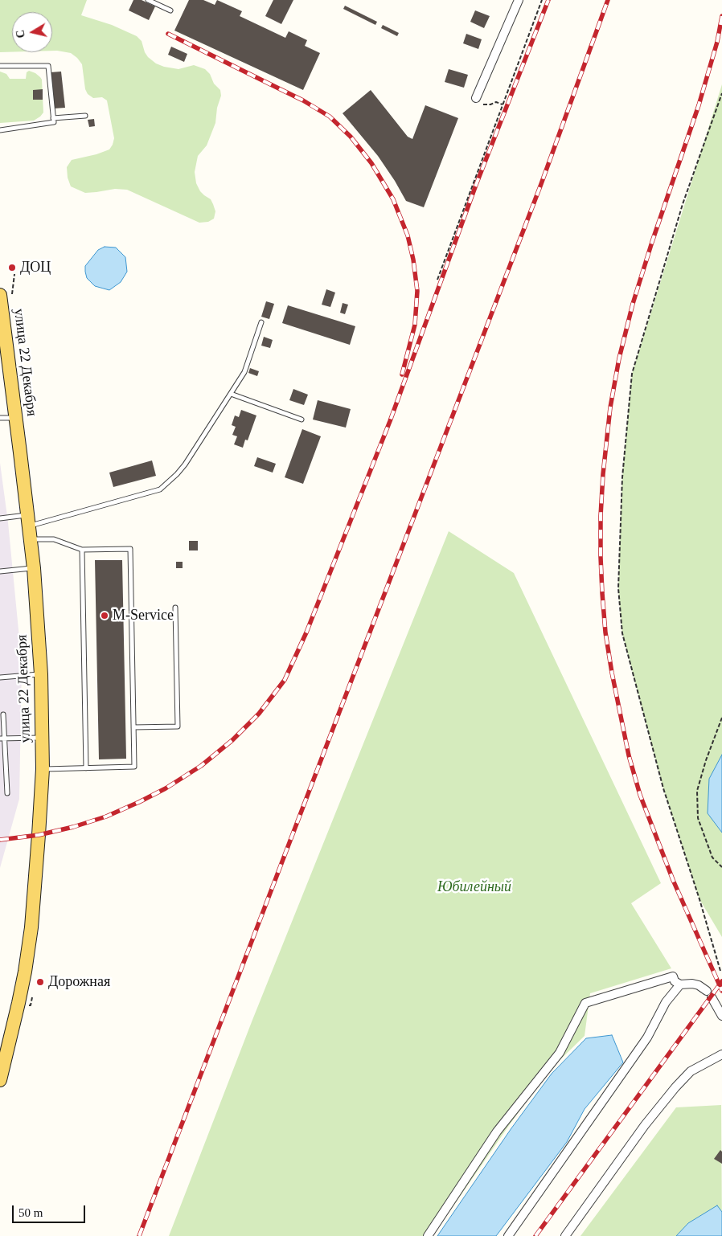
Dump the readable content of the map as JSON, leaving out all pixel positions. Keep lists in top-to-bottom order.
{
  "streets": {
    "main road": ["улица 22 Декабря"]
  },
  "parks": ["Юбилейный"],
  "places": ["ДОЦ", "M-Service", "Дорожная"],
  "scale_bar": "50 m",
  "north": "left"
}
